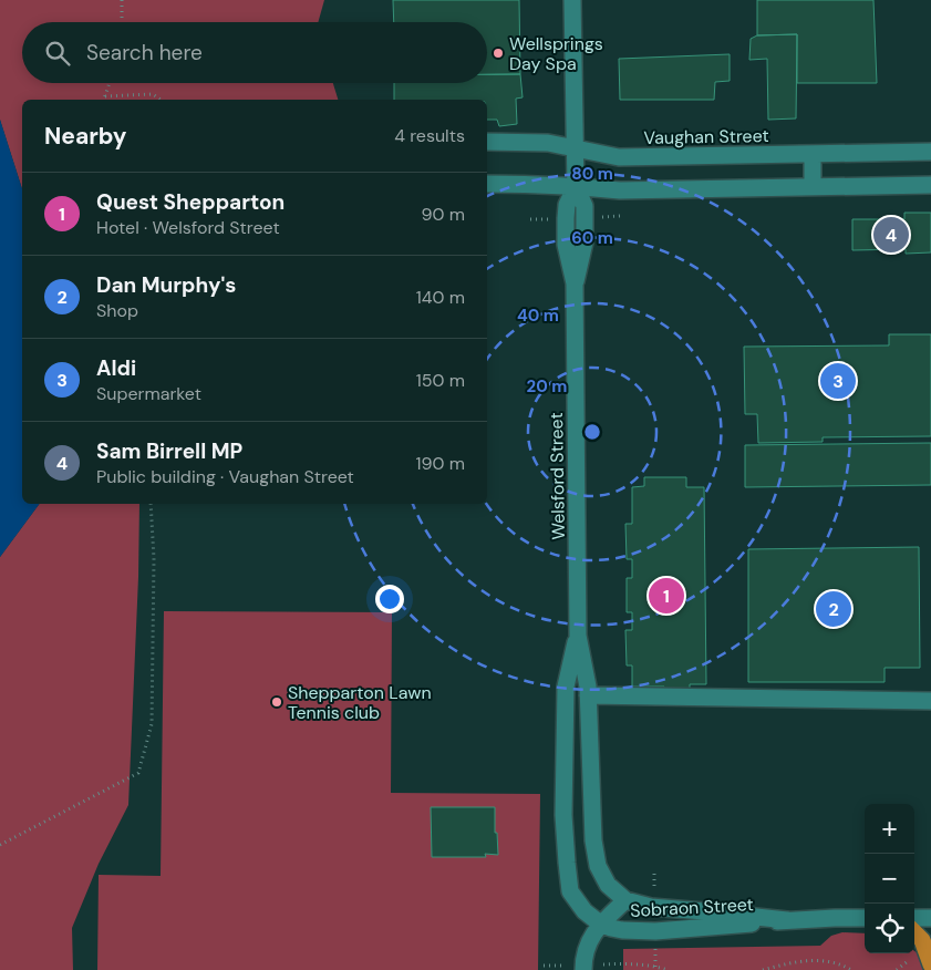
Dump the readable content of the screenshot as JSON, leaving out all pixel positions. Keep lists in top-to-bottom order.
{
  "streets": {
    "street": ["Vaughan Street", "Welsford Street", "Sobraon Street"]
  },
  "crossings": [
    ["Vaughan Street", "Welsford Street"],
    ["Welsford Street", "Sobraon Street"]
  ],
  "places": ["Wellsprings Day Spa", "Shepparton Lawn Tennis club"],
  "page": {
    "search": "Search here",
    "heading": ["Nearby", "4 results"],
    "list": [
      {
        "mark": "1",
        "name": "Quest Shepparton",
        "note": "Hotel · Welsford Street",
        "value": "90 m"
      },
      {
        "mark": "2",
        "name": "Dan Murphy's",
        "note": "Shop",
        "value": "140 m"
      },
      {
        "mark": "3",
        "name": "Aldi",
        "note": "Supermarket",
        "value": "150 m"
      },
      {
        "mark": "4",
        "name": "Sam Birrell MP",
        "note": "Public building · Vaughan Street",
        "value": "190 m"
      }
    ],
    "pins": [
      "4",
      "3",
      "1",
      "2"
    ],
    "map_buttons": ["+", "−"]
  },
  "rings": [
    "80 m",
    "60 m",
    "40 m",
    "20 m"
  ]
}
